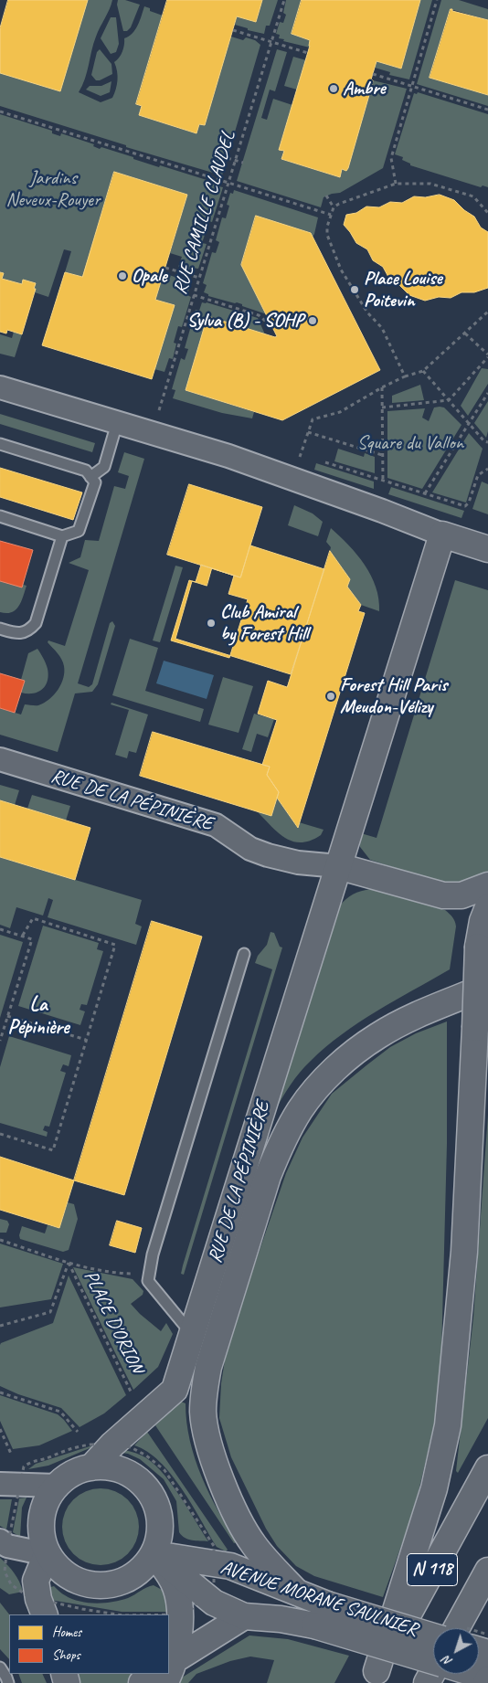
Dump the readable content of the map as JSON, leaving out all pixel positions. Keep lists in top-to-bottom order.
{
  "streets": {
    "main road": ["RUE DE LA PÉPINIÈRE", "N 118", "AVENUE MORANE SAULNIER"],
    "path": ["RUE CAMILLE CLAUDEL", "PLACE D'ORION"]
  },
  "crossings": [
    ["RUE DE LA PÉPINIÈRE", "AVENUE MORANE SAULNIER"]
  ],
  "districts": ["La Pépinière"],
  "parks": ["Jardins Neveux-Rouyer", "Square du Vallon"],
  "places": [
    "Ambre",
    "Opale",
    "Place Louise Poitevin",
    "Sylva (B) - SOHP",
    "Club Amiral by Forest Hill",
    "Forest Hill Paris Meudon-Vélizy"
  ],
  "legend": ["Homes", "Shops"],
  "north": "bottom left"
}
